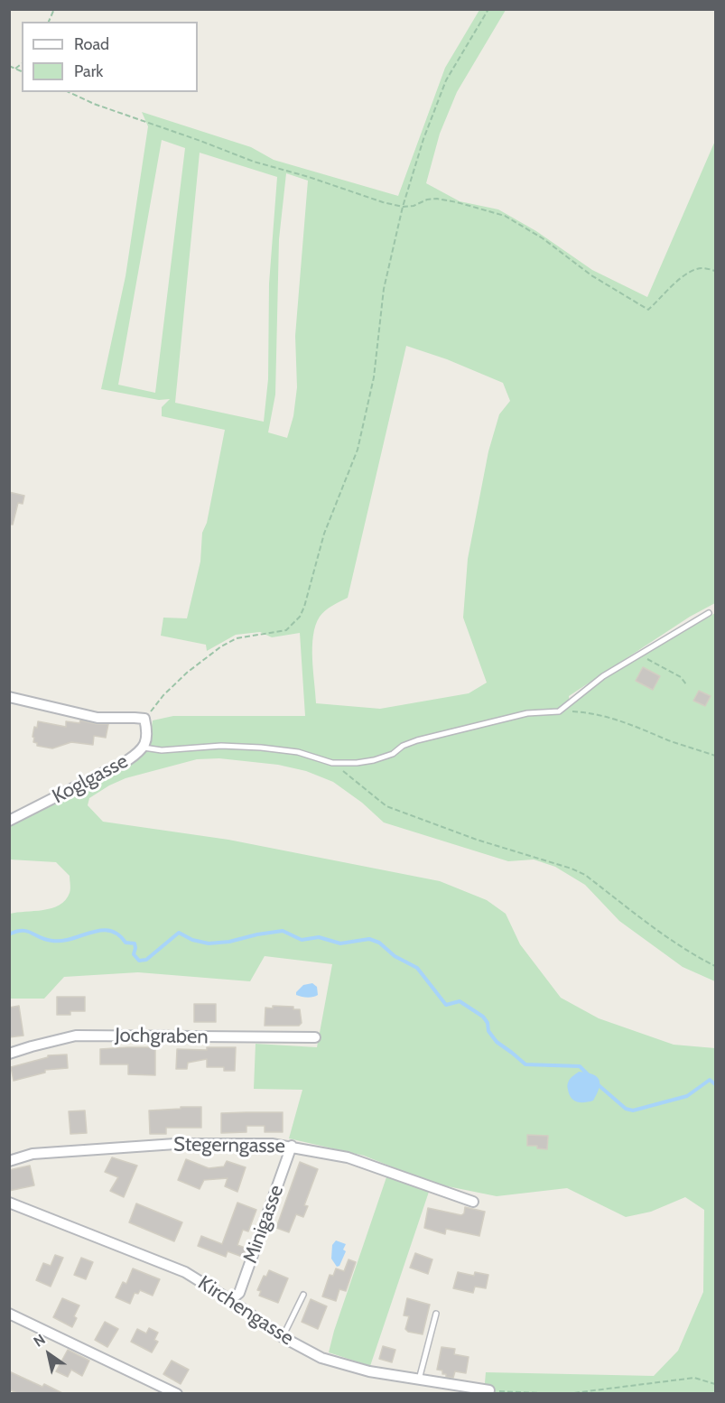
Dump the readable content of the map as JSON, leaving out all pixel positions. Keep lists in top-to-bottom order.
{
  "streets": {
    "street": [
      "Koglgasse",
      "Jochgraben",
      "Stegerngasse",
      "Minigasse",
      "Kirchengasse"
    ]
  },
  "crossings": [
    ["Stegerngasse", "Minigasse"],
    ["Minigasse", "Kirchengasse"]
  ],
  "legend": ["Road", "Park"],
  "north": "top left"
}
